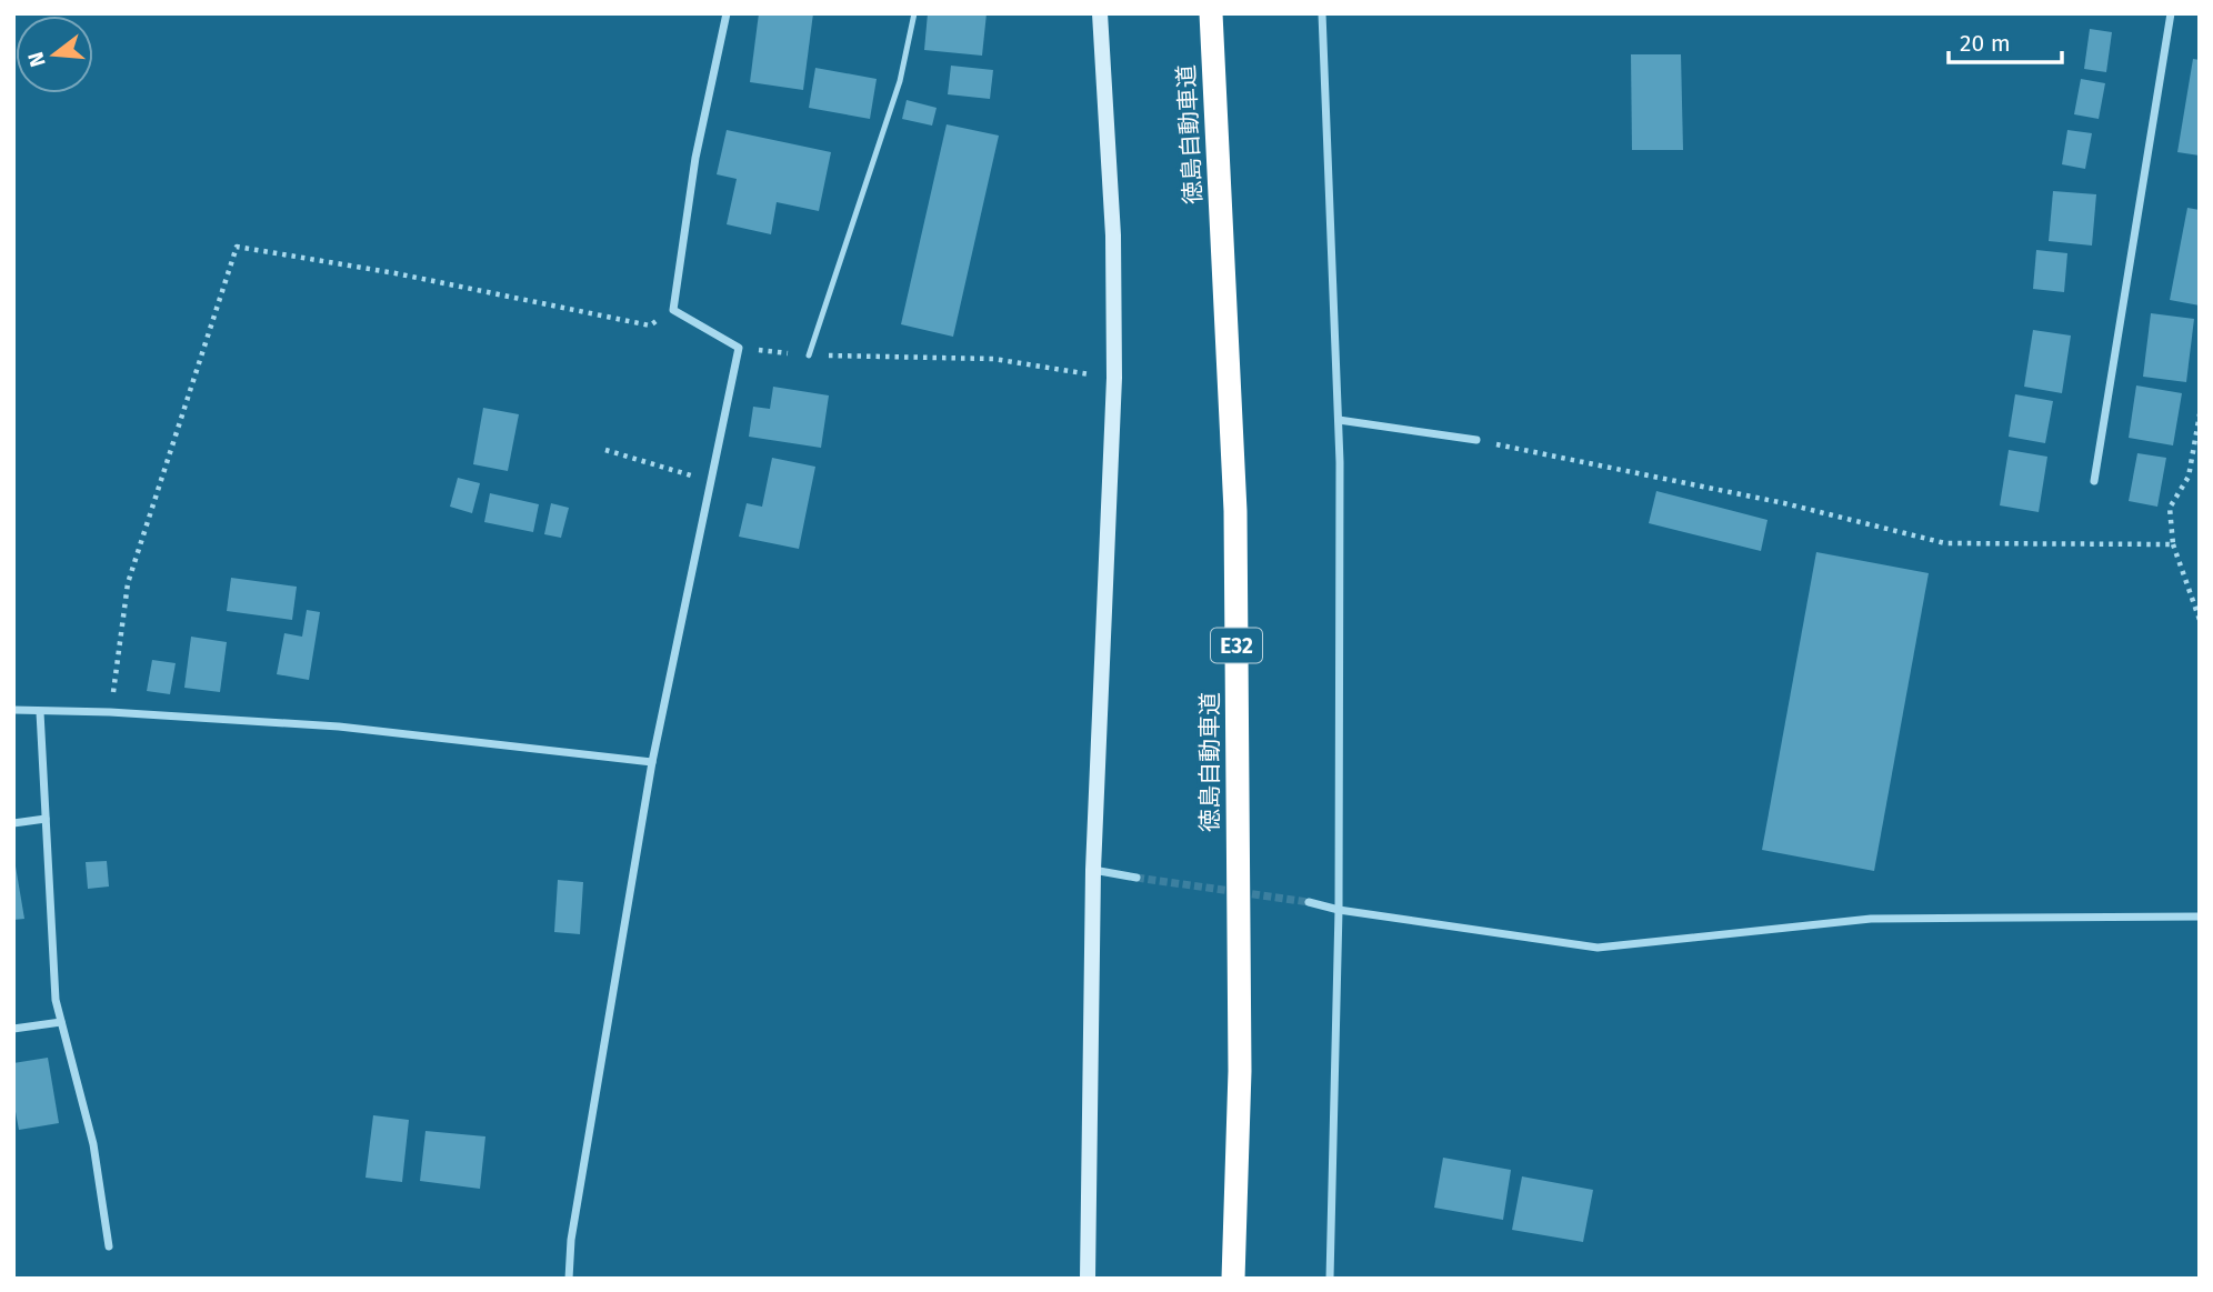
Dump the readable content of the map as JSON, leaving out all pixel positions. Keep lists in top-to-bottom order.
{
  "streets": {
    "highway": ["徳島自動車道", "E32"]
  },
  "scale_bar": "20 m",
  "north": "left"
}
